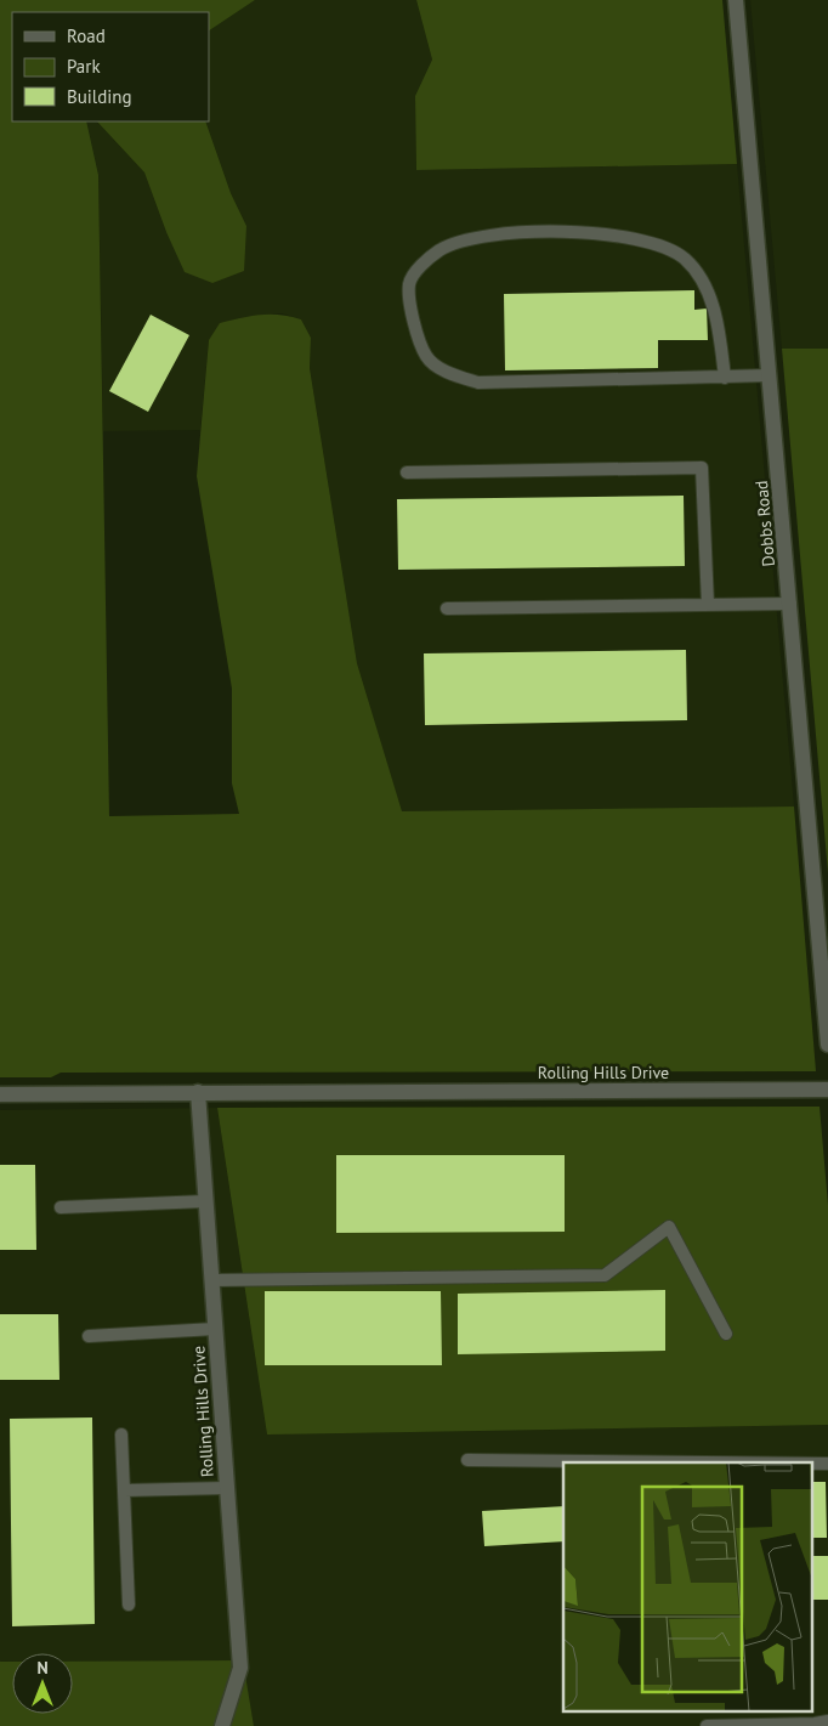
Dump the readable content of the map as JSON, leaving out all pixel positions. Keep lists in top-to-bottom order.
{
  "streets": {
    "street": ["Dobbs Road", "Rolling Hills Drive"]
  },
  "legend": ["Road", "Park", "Building"],
  "north": "top"
}
